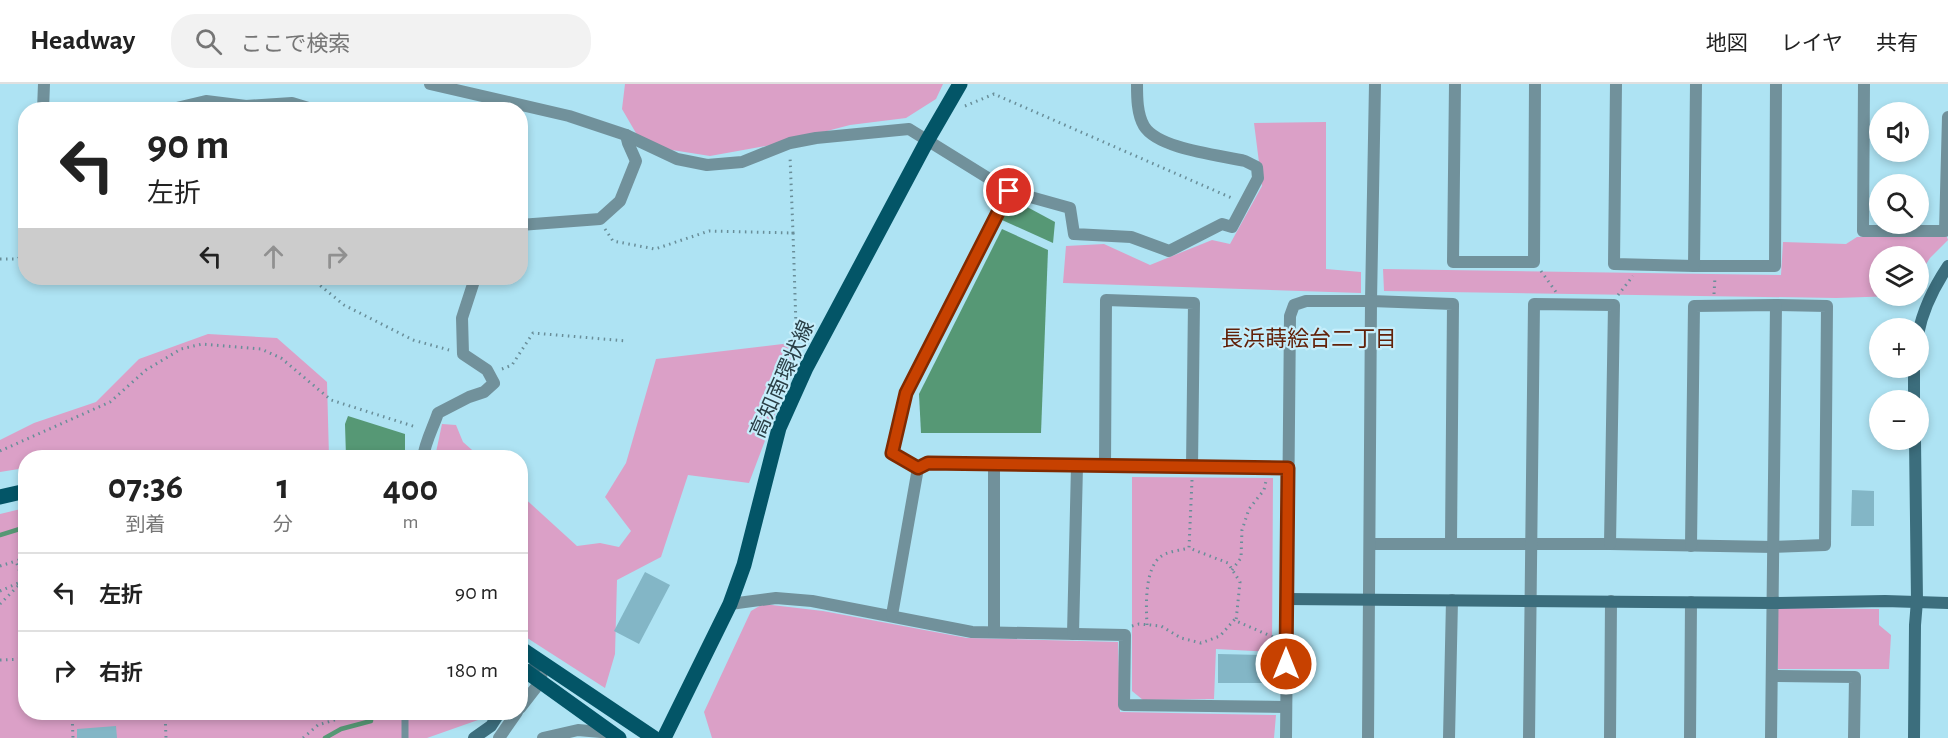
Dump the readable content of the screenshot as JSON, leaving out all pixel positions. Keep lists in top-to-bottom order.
{
  "streets": {
    "main road": ["高知南環状線"]
  },
  "districts": ["長浜蒔絵台二丁目"],
  "page": {
    "header": "Headway",
    "search": "ここで検索",
    "nav": ["地図", "レイヤ", "共有"],
    "map_buttons": ["+", "−"],
    "turn": ["90 m", "左折"],
    "eta": [
      "07:36",
      "到着",
      "1",
      "分",
      "400",
      "m"
    ],
    "list": [
      {
        "name": "左折",
        "value": "90 m"
      },
      {
        "name": "右折",
        "value": "180 m"
      }
    ]
  }
}
